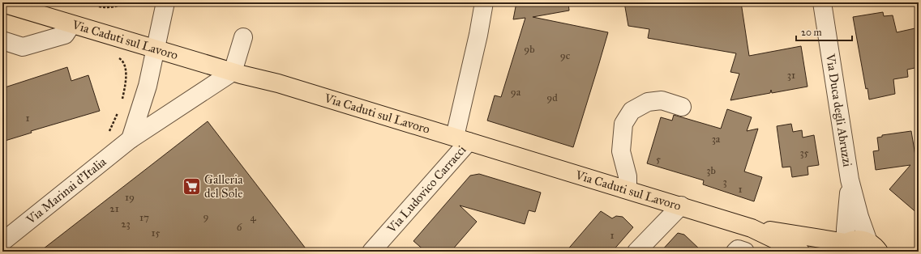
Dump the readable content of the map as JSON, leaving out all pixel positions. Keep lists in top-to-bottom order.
{
  "streets": {
    "main road": ["Via Caduti sul Lavoro"],
    "street": ["Via Duca degli Abruzzi", "Via Ludovico Carracci", "Via Marinai d'Italia"]
  },
  "crossings": [
    ["Via Caduti sul Lavoro", "Via Duca degli Abruzzi"],
    ["Via Caduti sul Lavoro", "Via Ludovico Carracci"],
    ["Via Caduti sul Lavoro", "Via Marinai d'Italia"]
  ],
  "places": {
    "supermarket": ["Galleria del Sole"]
  },
  "house_numbers": [
    "9b",
    "9c",
    "31",
    "9a",
    "9d",
    "1",
    "3a",
    "35",
    "5",
    "3b",
    "3",
    "1",
    "19",
    "21",
    "9",
    "17",
    "4",
    "23",
    "6",
    "15",
    "1"
  ],
  "scale_bar": "20 m"
}
